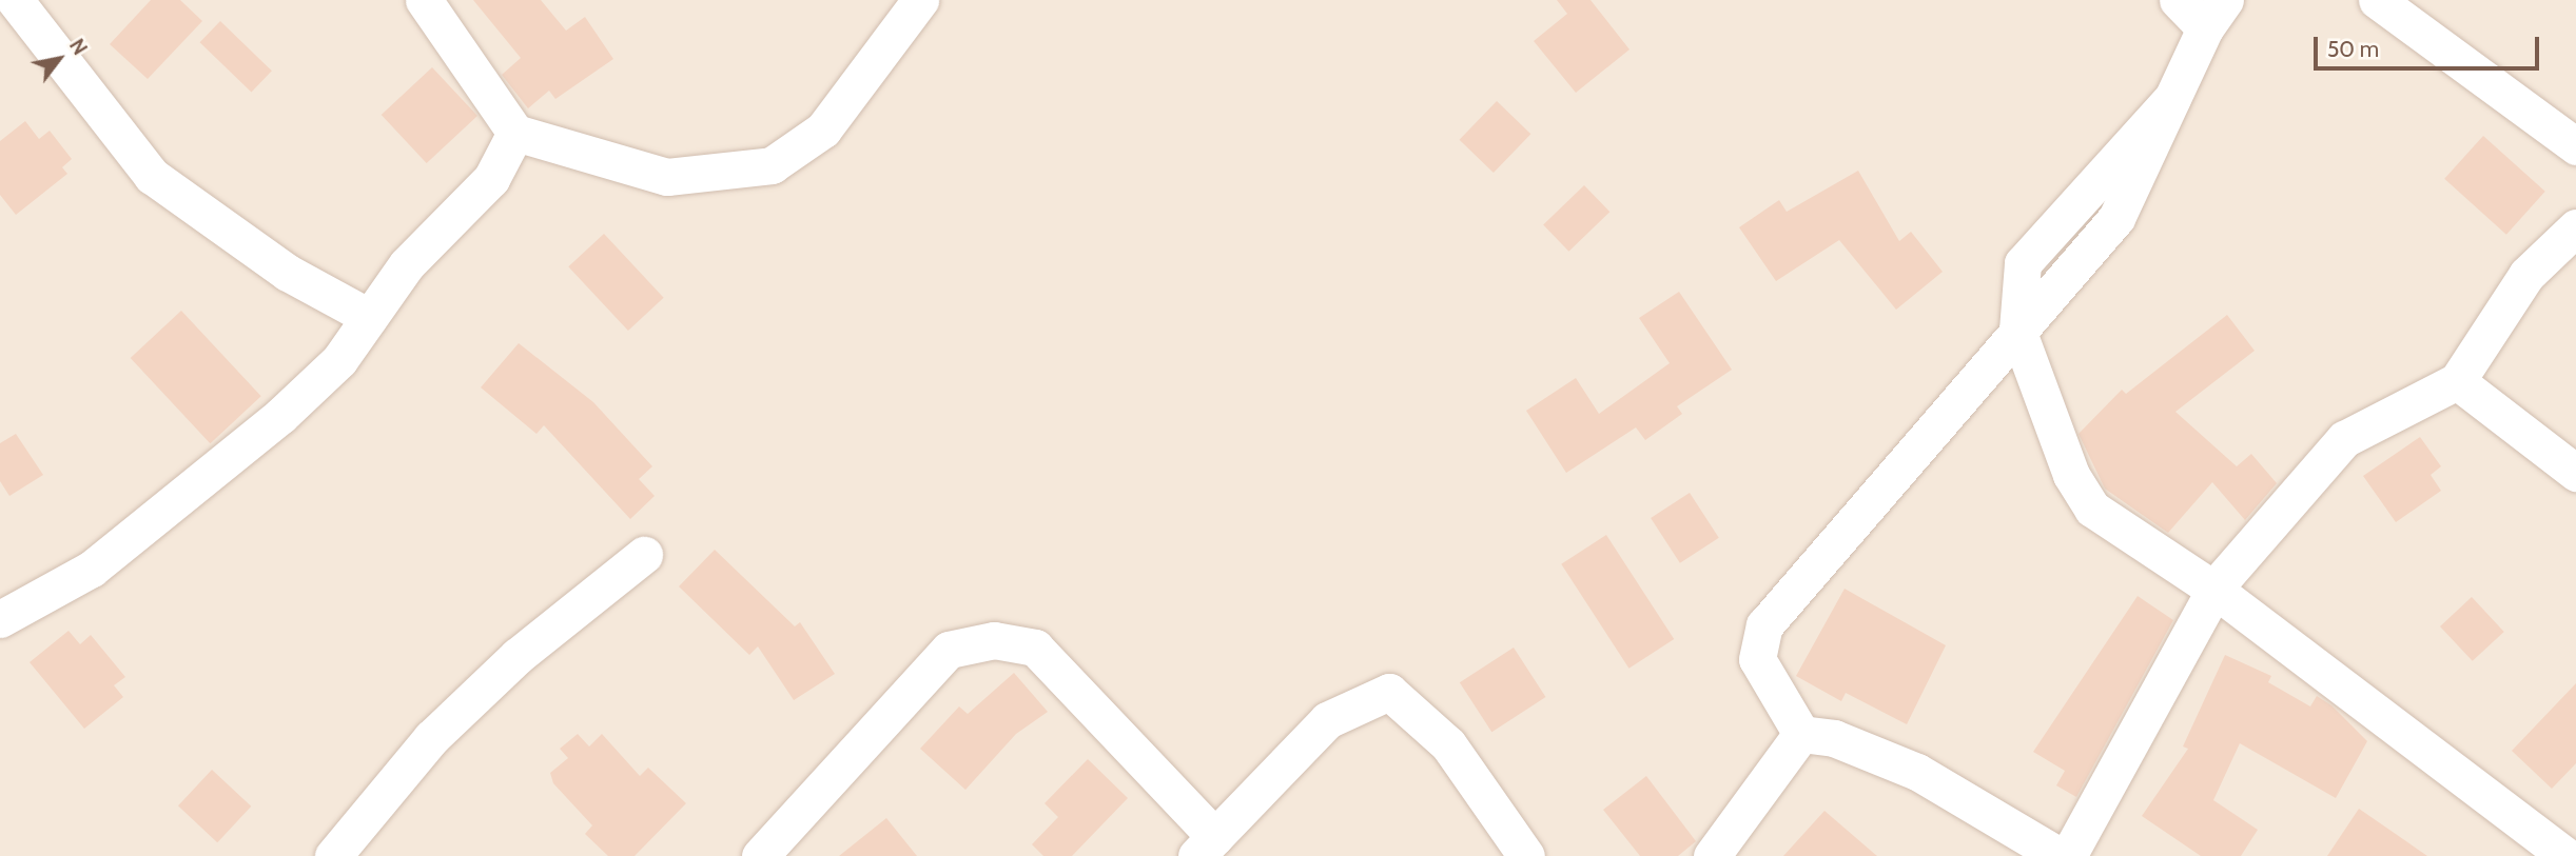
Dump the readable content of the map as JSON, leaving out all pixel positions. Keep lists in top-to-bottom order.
{
  "scale_bar": "50 m",
  "north": "top right"
}
